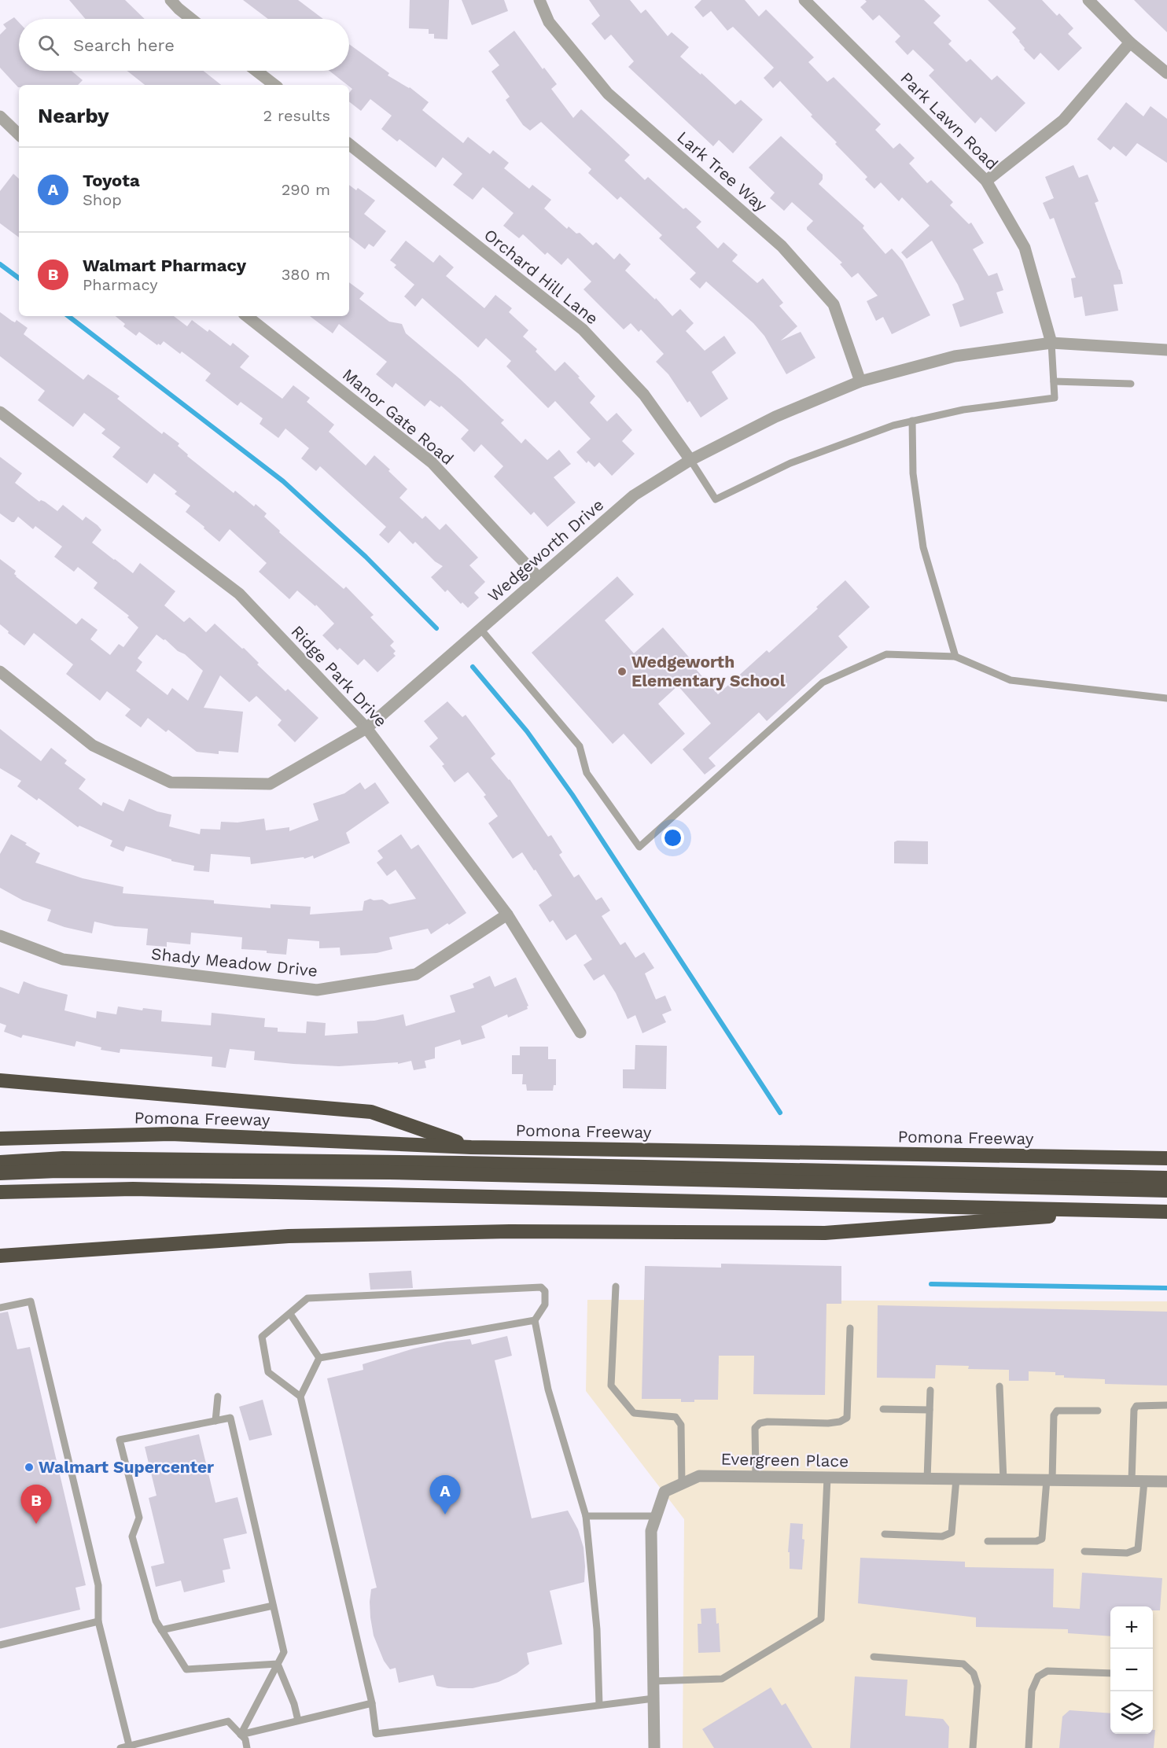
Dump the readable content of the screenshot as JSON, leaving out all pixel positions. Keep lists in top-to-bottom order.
{
  "streets": {
    "highway": ["Pomona Freeway"],
    "street": [
      "Park Lawn Road",
      "Lark Tree Way",
      "Orchard Hill Lane",
      "Manor Gate Road",
      "Wedgeworth Drive",
      "Ridge Park Drive",
      "Shady Meadow Drive",
      "Evergreen Place"
    ]
  },
  "crossings": [
    ["Park Lawn Road", "Wedgeworth Drive"],
    ["Lark Tree Way", "Wedgeworth Drive"],
    ["Orchard Hill Lane", "Wedgeworth Drive"],
    ["Manor Gate Road", "Wedgeworth Drive"],
    ["Wedgeworth Drive", "Ridge Park Drive"],
    ["Ridge Park Drive", "Shady Meadow Drive"]
  ],
  "places": ["Wedgeworth Elementary School", "Walmart Supercenter"],
  "page": {
    "search": "Search here",
    "heading": ["Nearby", "2 results"],
    "list": [
      {
        "mark": "A",
        "name": "Toyota",
        "note": "Shop",
        "value": "290 m"
      },
      {
        "mark": "B",
        "name": "Walmart Pharmacy",
        "note": "Pharmacy",
        "value": "380 m"
      }
    ],
    "pins": ["A", "B"],
    "map_buttons": ["+", "−"]
  }
}
